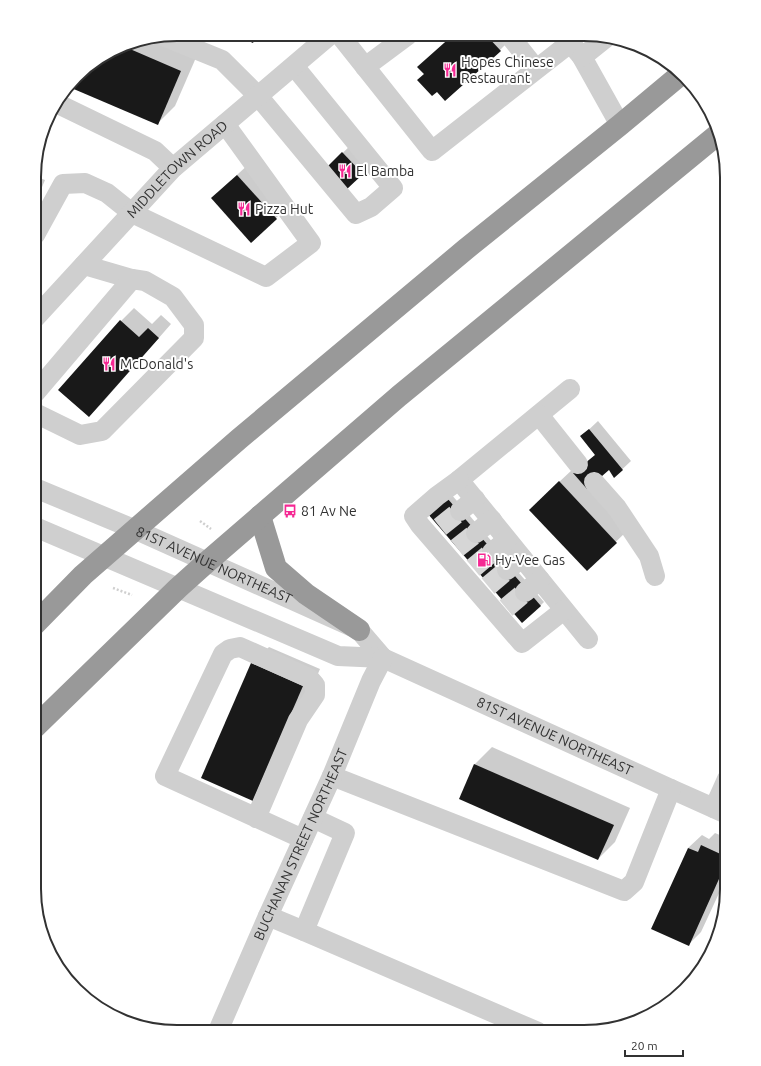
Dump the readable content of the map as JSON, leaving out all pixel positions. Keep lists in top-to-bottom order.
{
  "streets": {
    "street": ["MIDDLETOWN ROAD", "81ST AVENUE NORTHEAST", "BUCHANAN STREET NORTHEAST"]
  },
  "crossings": [
    ["81ST AVENUE NORTHEAST", "BUCHANAN STREET NORTHEAST"]
  ],
  "places": {
    "restaurant": [
      "Hopes Chinese Restaurant",
      "El Bamba",
      "Pizza Hut",
      "McDonald's"
    ],
    "bus stop": ["81 Av Ne"],
    "fuel station": ["Hy-Vee Gas"]
  },
  "scale_bar": "20 m"
}
